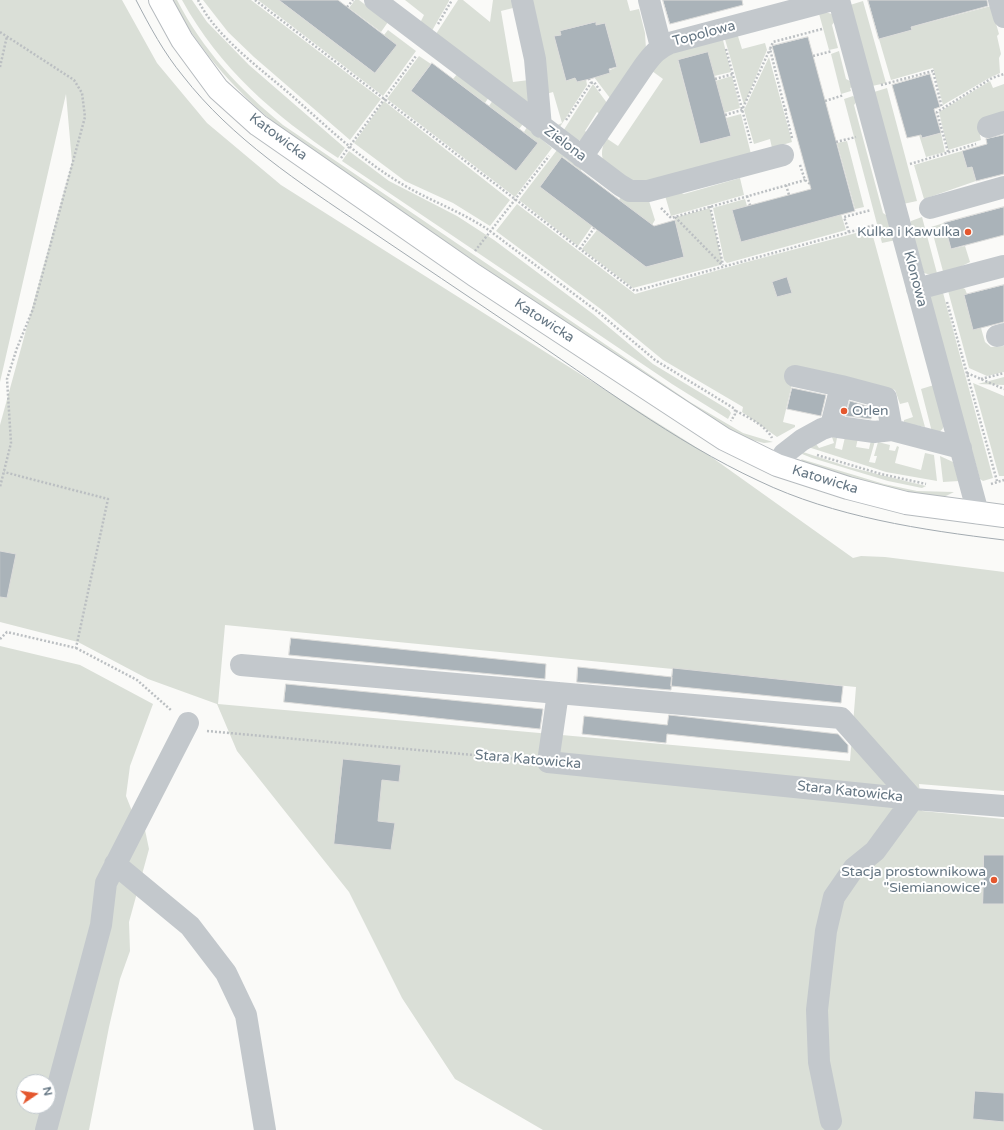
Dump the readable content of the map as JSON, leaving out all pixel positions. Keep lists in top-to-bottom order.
{
  "streets": {
    "main road": ["Katowicka"],
    "street": [
      "Topolowa",
      "Zielona",
      "Klonowa",
      "Stara Katowicka"
    ]
  },
  "crossings": [
    ["Topolowa", "Zielona"],
    ["Katowicka", "Klonowa"]
  ],
  "places": ["Kulka i Kawulka", "Orlen", "Stacja prostownikowa \"Siemianowice\""],
  "north": "right"
}
